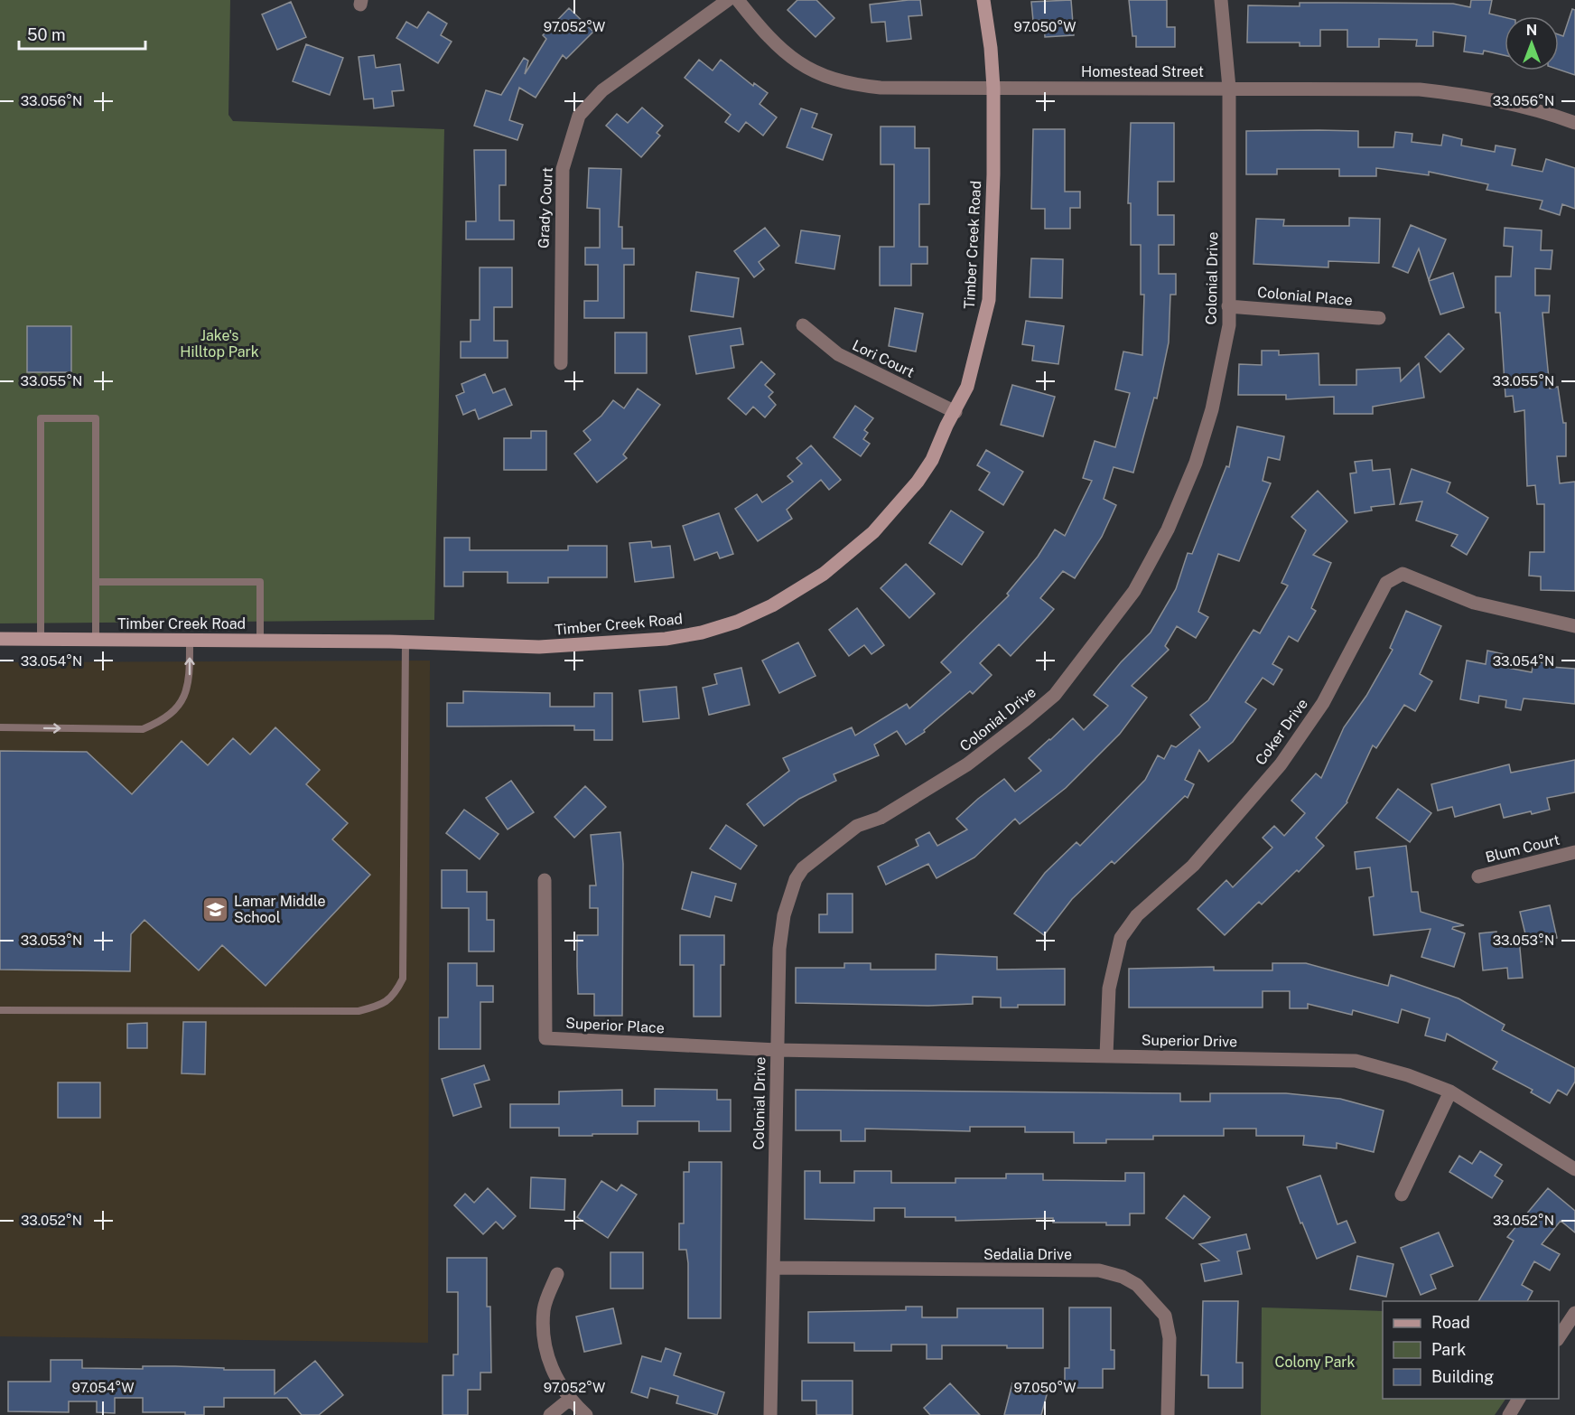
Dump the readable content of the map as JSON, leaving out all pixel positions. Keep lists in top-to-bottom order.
{
  "streets": {
    "street": [
      "Homestead Street",
      "Grady Court",
      "Timber Creek Road",
      "Colonial Drive",
      "Colonial Place",
      "Lori Court",
      "Coker Drive",
      "Blum Court",
      "Superior Place",
      "Superior Drive",
      "Sedalia Drive"
    ]
  },
  "crossings": [
    ["Homestead Street", "Timber Creek Road"],
    ["Homestead Street", "Colonial Drive"],
    ["Timber Creek Road", "Lori Court"],
    ["Colonial Drive", "Colonial Place"],
    ["Colonial Drive", "Superior Place"],
    ["Colonial Drive", "Superior Drive"],
    ["Colonial Drive", "Sedalia Drive"],
    ["Coker Drive", "Superior Drive"],
    ["Superior Place", "Superior Drive"]
  ],
  "parks": ["Jake's Hilltop Park", "Colony Park"],
  "places": {
    "school or university": ["Lamar Middle School"]
  },
  "legend": ["Road", "Park", "Building"],
  "scale_bar": "50 m",
  "north": "top",
  "coordinates": [
    "97.052°W",
    "97.050°W",
    "33.056°N",
    "33.055°N",
    "33.054°N",
    "33.053°N",
    "33.052°N",
    "97.054°W"
  ]
}
